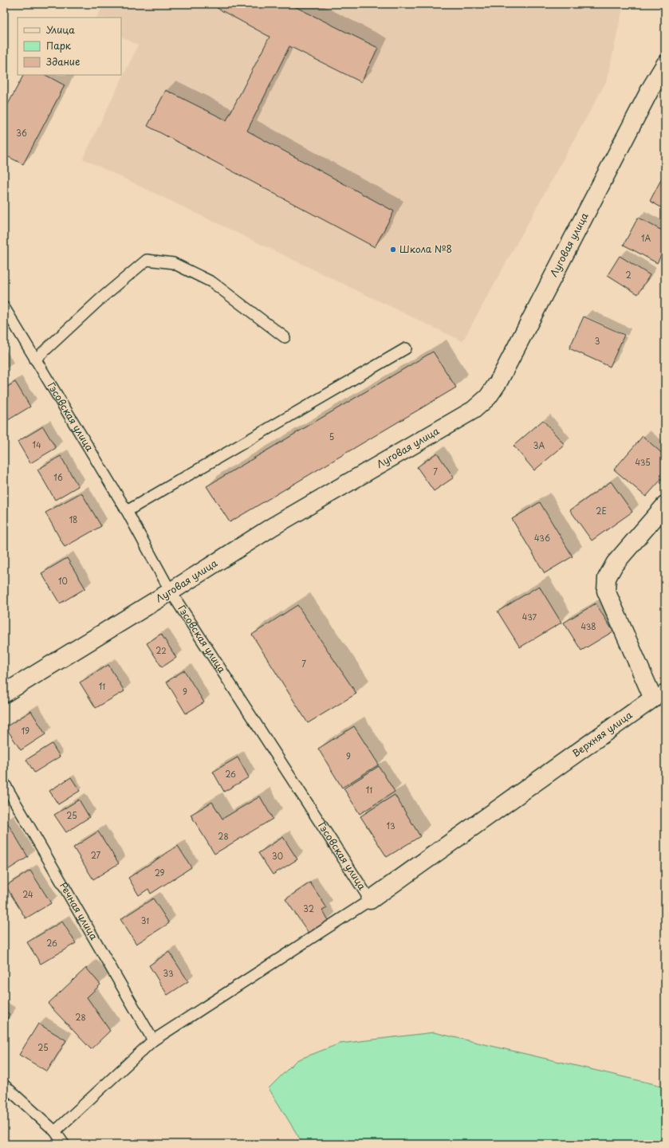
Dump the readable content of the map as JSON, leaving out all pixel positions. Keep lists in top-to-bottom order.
{
  "streets": {
    "street": ["Луговая улица", "Верхняя улица"],
    "lane": ["Гэсовская улица", "Речная улица"]
  },
  "crossings": [
    ["Луговая улица", "Гэсовская улица"],
    ["Гэсовская улица", "Верхняя улица"]
  ],
  "places": ["Школа №8"],
  "house_numbers": [
    "36",
    "1А",
    "2",
    "3",
    "5",
    "14",
    "3А",
    "435",
    "7",
    "16",
    "2Е",
    "18",
    "436",
    "10",
    "437",
    "438",
    "22",
    "7",
    "11",
    "9",
    "19",
    "9",
    "26",
    "11",
    "25",
    "13",
    "28",
    "27",
    "30",
    "29",
    "24",
    "32",
    "31",
    "26",
    "33",
    "28",
    "25"
  ],
  "legend": ["Улица", "Парк", "Здание"]
}
